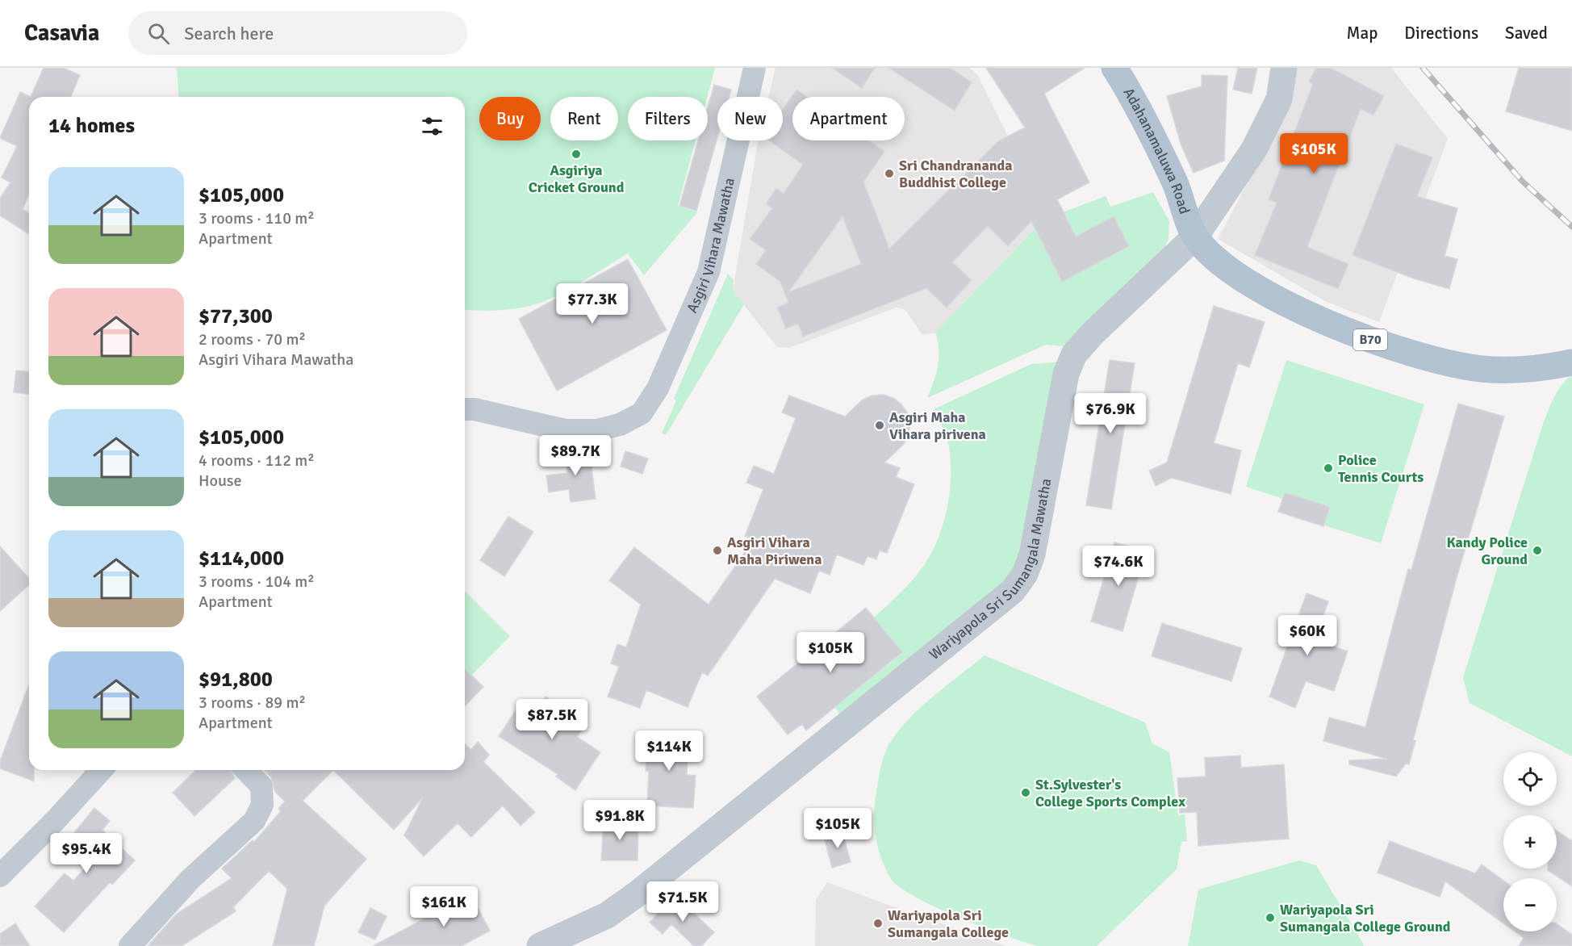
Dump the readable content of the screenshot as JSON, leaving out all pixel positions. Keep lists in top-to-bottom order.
{
  "streets": {
    "main road": ["Adahanamaluwa Road", "B70"],
    "street": ["Asgiri Vihara Mawatha", "Wariyapola Sri Sumangala Mawatha"]
  },
  "crossings": [
    ["Adahanamaluwa Road", "B70"],
    ["Adahanamaluwa Road", "Wariyapola Sri Sumangala Mawatha"],
    ["B70", "Wariyapola Sri Sumangala Mawatha"]
  ],
  "places": [
    "Asgiriya Cricket Ground",
    "Sri Chandrananda Buddhist College",
    "Asgiri Maha Vihara pirivena",
    "Police Tennis Courts",
    "Asgiri Vihara Maha Piriwena",
    "Kandy Police Ground",
    "St.Sylvester's College Sports Complex",
    "Wariyapola Sri Sumangala College Ground",
    "Wariyapola Sri Sumangala College"
  ],
  "page": {
    "header": "Casavia",
    "search": "Search here",
    "nav": ["Map", "Directions", "Saved"],
    "chip": [
      "Buy",
      "Rent",
      "Filters",
      "New",
      "Apartment"
    ],
    "heading": "14 homes",
    "price": [
      "$105K",
      "$77.3K",
      "$76.9K",
      "$89.7K",
      "$74.6K",
      "$60K",
      "$105K",
      "$87.5K",
      "$114K",
      "$91.8K",
      "$105K",
      "$95.4K",
      "$71.5K",
      "$161K"
    ],
    "list": [
      {
        "name": "$105,000",
        "note": "3 rooms · 110 m² · Apartment"
      },
      {
        "name": "$77,300",
        "note": "2 rooms · 70 m² · Asgiri Vihara Mawatha"
      },
      {
        "name": "$105,000",
        "note": "4 rooms · 112 m² · House"
      },
      {
        "name": "$114,000",
        "note": "3 rooms · 104 m² · Apartment"
      },
      {
        "name": "$91,800",
        "note": "3 rooms · 89 m² · Apartment"
      }
    ],
    "map_buttons": ["+", "−"]
  }
}
